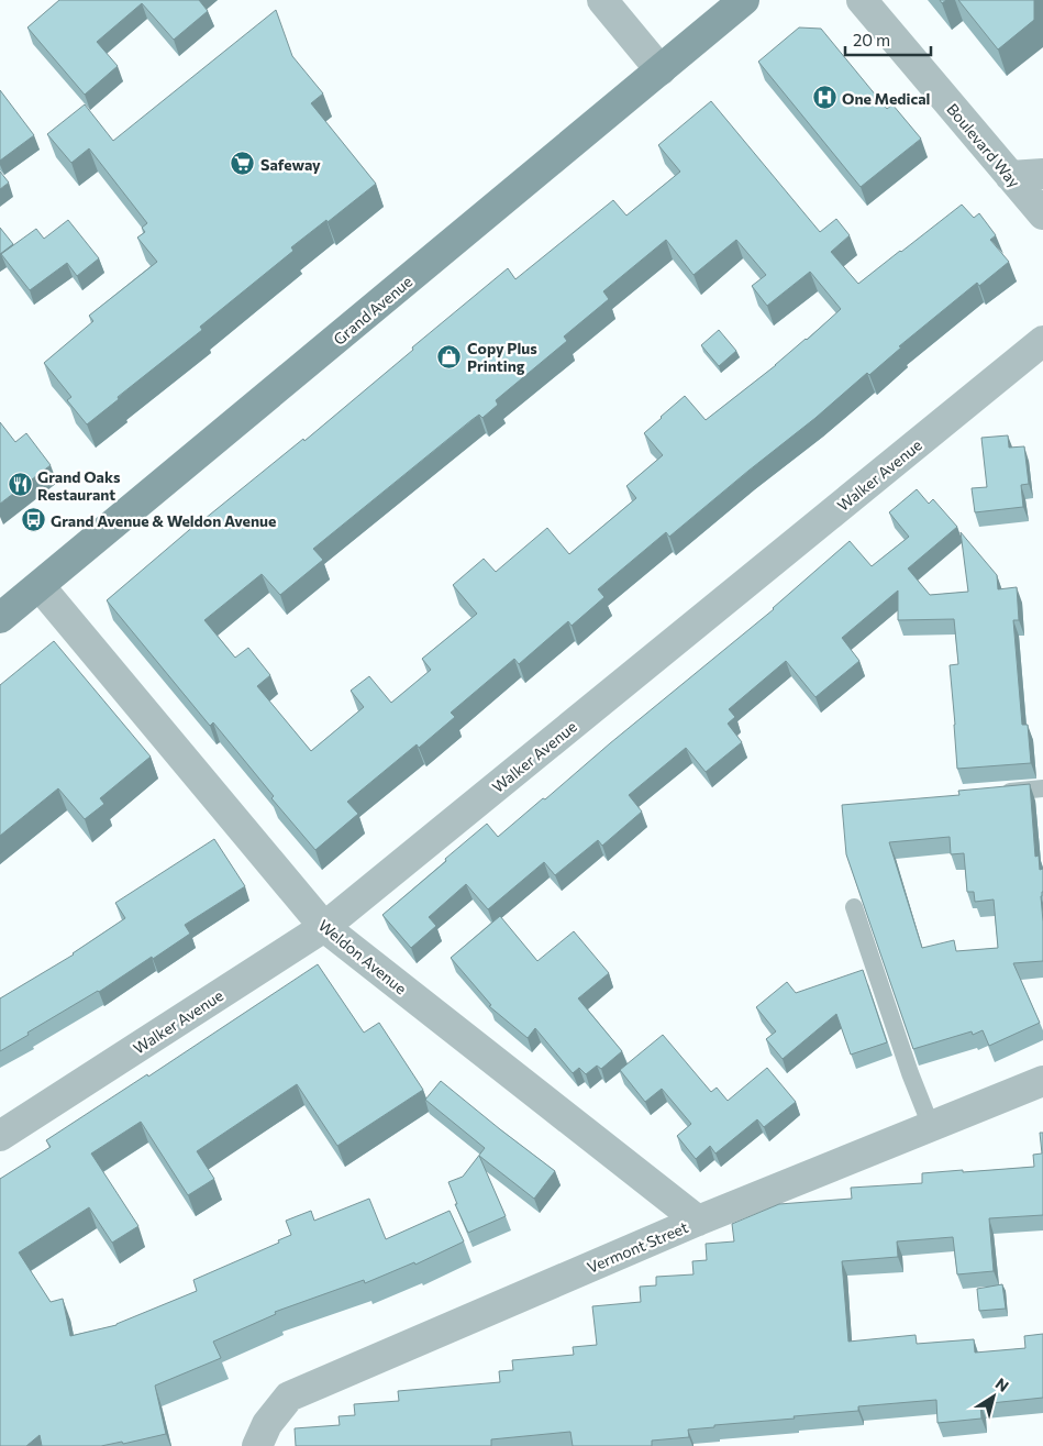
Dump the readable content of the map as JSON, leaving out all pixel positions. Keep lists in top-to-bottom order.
{
  "streets": {
    "main road": ["Grand Avenue"],
    "street": [
      "Boulevard Way",
      "Walker Avenue",
      "Weldon Avenue",
      "Vermont Street"
    ]
  },
  "crossings": [
    ["Grand Avenue", "Weldon Avenue"],
    ["Walker Avenue", "Weldon Avenue"],
    ["Weldon Avenue", "Vermont Street"]
  ],
  "places": {
    "hospital": ["One Medical"],
    "supermarket": ["Safeway"],
    "shop": ["Copy Plus Printing"],
    "restaurant": ["Grand Oaks Restaurant"],
    "bus stop": ["Grand Avenue & Weldon Avenue"]
  },
  "scale_bar": "20 m",
  "north": "top right"
}
